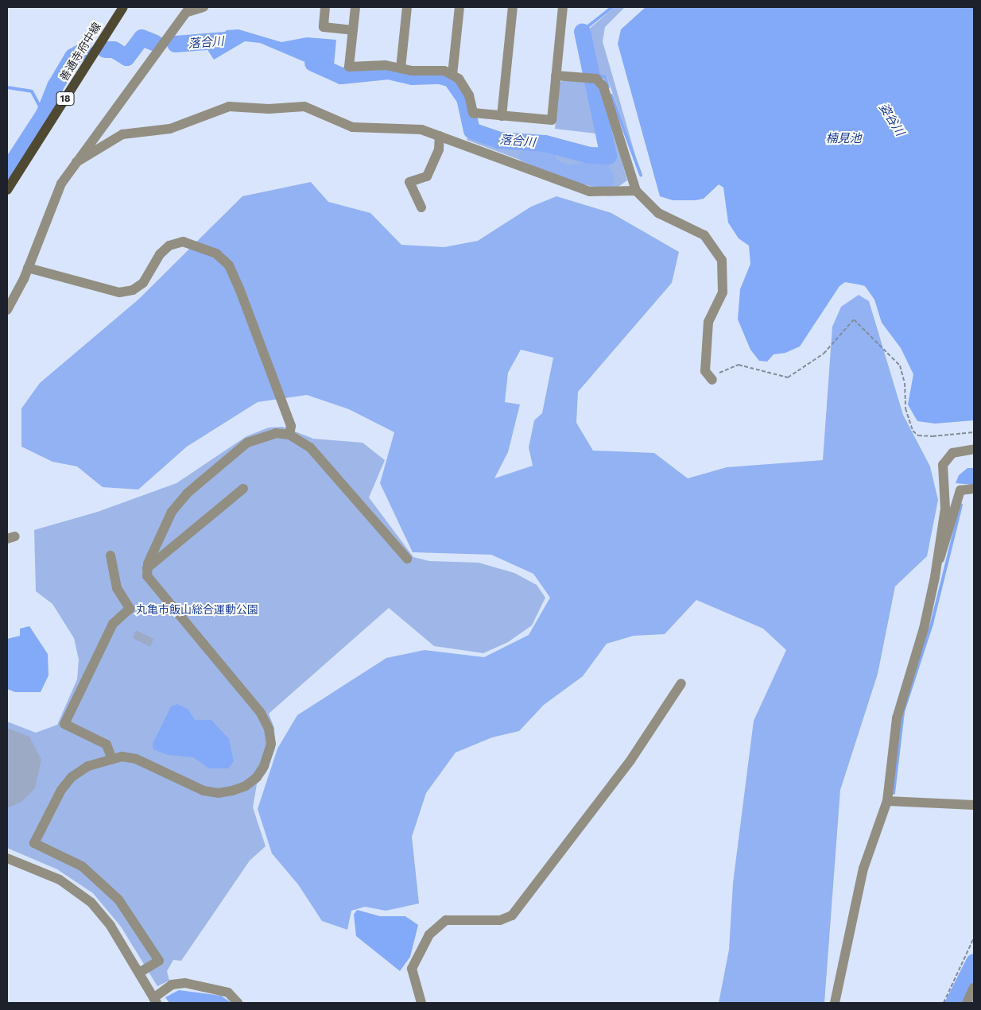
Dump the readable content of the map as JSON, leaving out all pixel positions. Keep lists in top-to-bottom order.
{
  "streets": {
    "main road": ["善通寺府中線", "18"]
  },
  "water": ["落合川", "姿谷川", "楠見池"],
  "parks": ["丸亀市飯山総合運動公園"]
}
